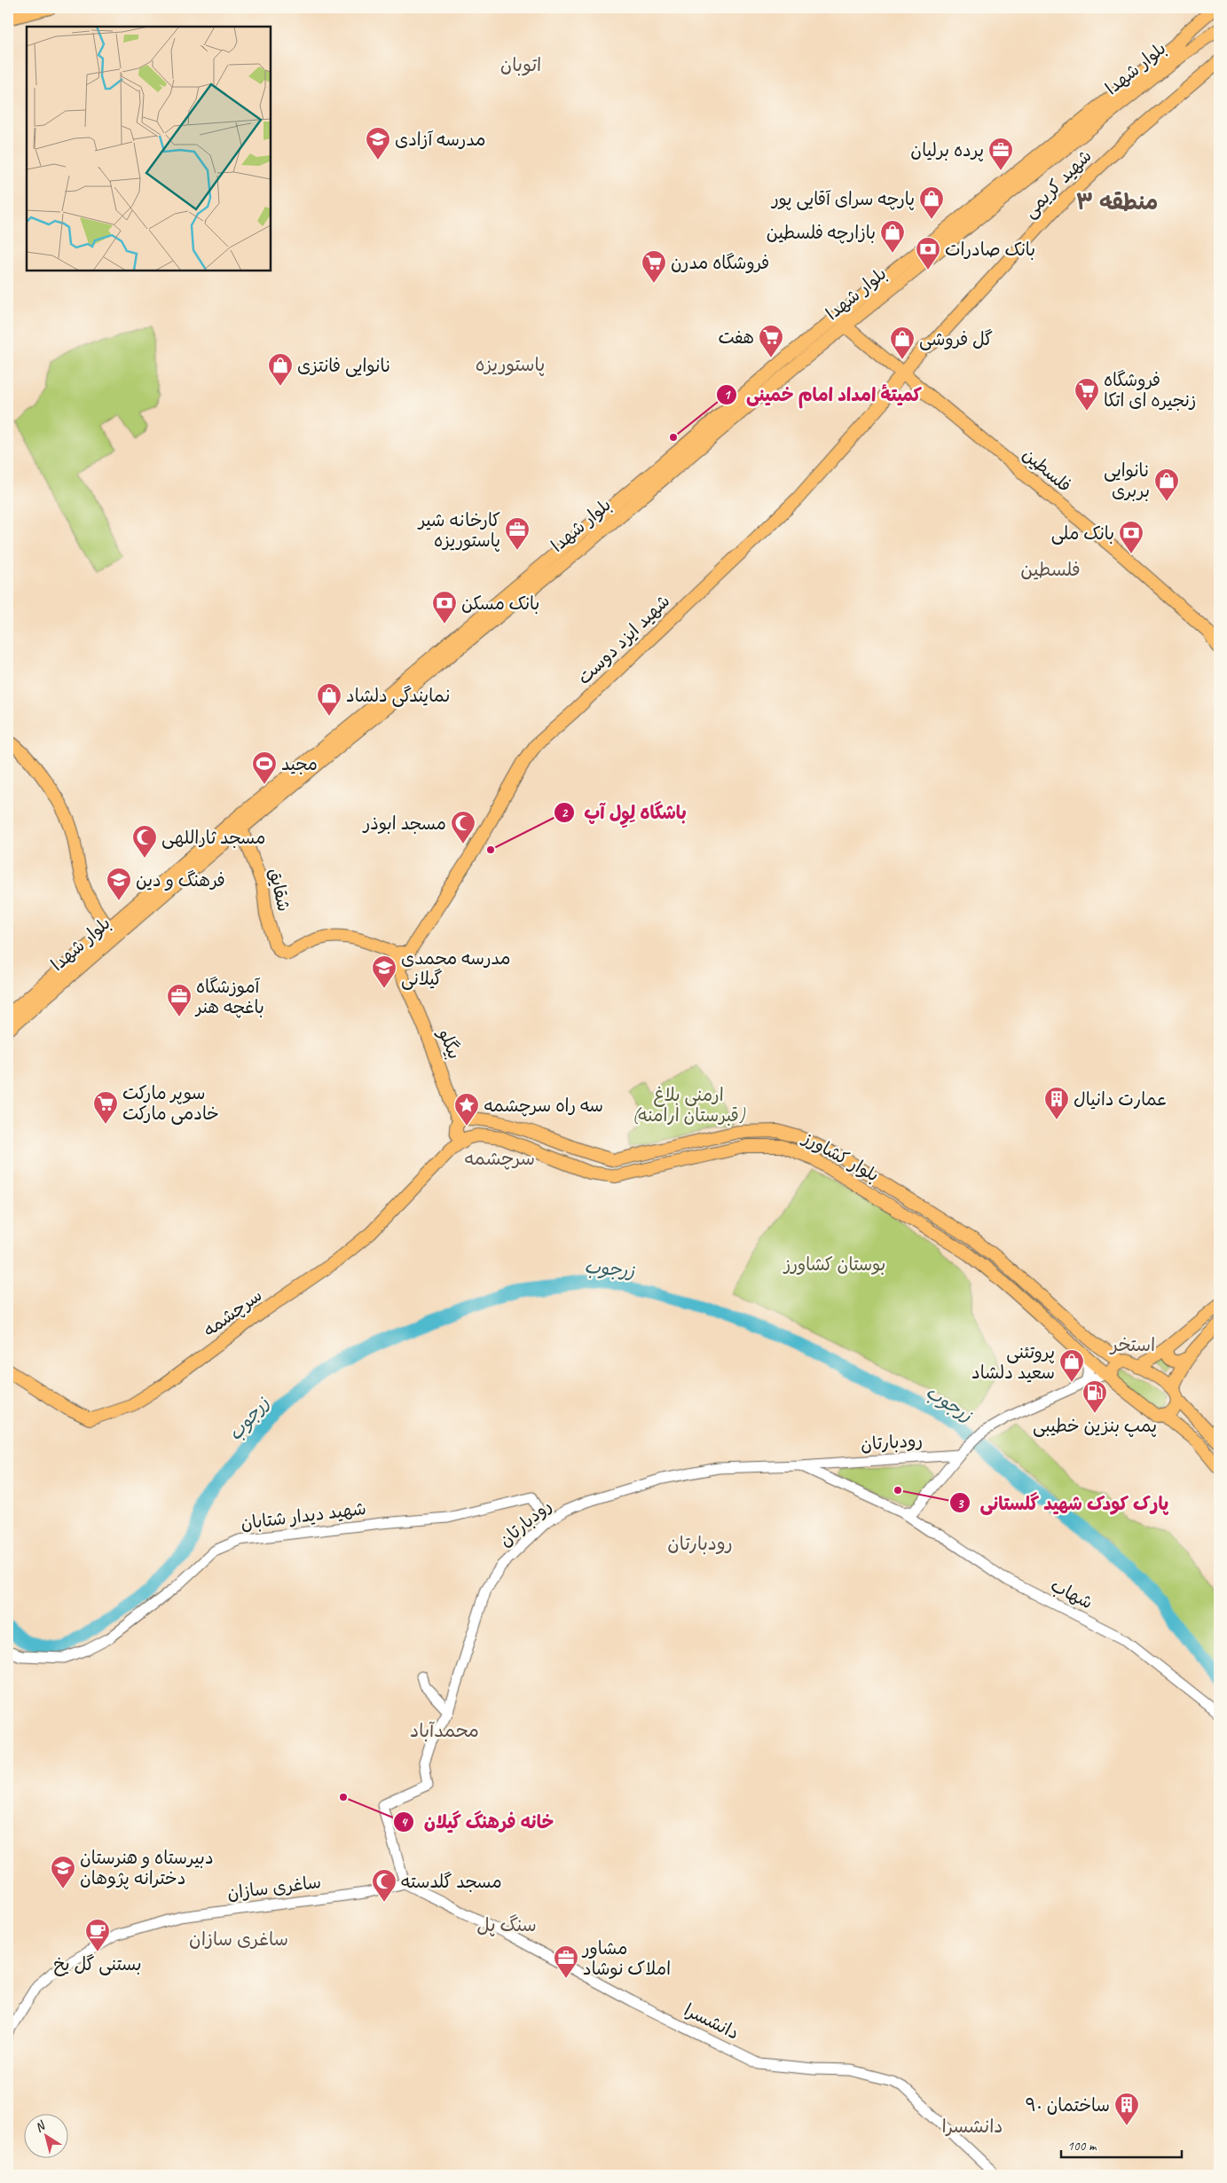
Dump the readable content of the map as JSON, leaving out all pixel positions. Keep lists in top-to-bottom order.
{
  "streets": {
    "main road": [
      "بلوار شهدا",
      "شهید کریمی",
      "فلسطین",
      "شهید ایزد دوست",
      "شقایق",
      "بیگلو",
      "بلوار کشاورز",
      "سرچشمه"
    ],
    "street": [
      "رودبارتان",
      "شهید دیدار شتابان",
      "شهاب",
      "ساغری سازان",
      "دانشسرا"
    ]
  },
  "crossings": [
    ["بلوار شهدا", "فلسطین"],
    ["بلوار شهدا", "شقایق"],
    ["شهید کریمی", "فلسطین"],
    ["شهید کریمی", "شهید ایزد دوست"],
    ["فلسطین", "شهید ایزد دوست"],
    ["شهید ایزد دوست", "شقایق"],
    ["شهید ایزد دوست", "بیگلو"],
    ["شقایق", "بیگلو"],
    ["بیگلو", "بلوار کشاورز"],
    ["بلوار کشاورز", "سرچشمه"],
    ["رودبارتان", "شهید دیدار شتابان"],
    ["رودبارتان", "شهاب"],
    ["رودبارتان", "ساغری سازان"],
    ["رودبارتان", "دانشسرا"],
    ["ساغری سازان", "دانشسرا"]
  ],
  "districts": [
    "اتوبان",
    "منطقه ۳",
    "پاستوریزه",
    "فلسطین",
    "سرچشمه",
    "استخر",
    "رودبارتان",
    "محمدآباد",
    "سنگ پل",
    "ساغری سازان",
    "دانشسرا"
  ],
  "water": ["زرجوب"],
  "parks": ["ارمنی بلاغ (قبرستان ارامنه)", "بوستان کشاورز"],
  "places": {
    "school or university": [
      "مدرسه آزادی",
      "فرهنگ و دین",
      "مدرسه محمدی گیلانی",
      "دبیرستاه و هنرستان دخترانه پژوهان"
    ],
    "office": [
      "پرده برلیان",
      "کارخانه شیر پاستوریزه",
      "آموزشگاه باغچه هنر",
      "مشاور املاک نوشاد"
    ],
    "shop": [
      "پارچه سرای آقایی پور",
      "بازارچه فلسطین",
      "گل فروشی",
      "نانوایی فانتزی",
      "نانوایی بربری",
      "نمایندگی دلشاد",
      "پروتئنی سعید دلشاد"
    ],
    "bank": ["بانک صادرات", "بانک ملی", "بانک مسکن"],
    "supermarket": [
      "فروشگاه مدرن",
      "هفت",
      "فروشگاه زنجیره ای اتکا",
      "سوپر مارکت خادمی مارکت"
    ],
    "other": [
      "کمیتهٔ امداد امام خمینی",
      "باشگاه لِوِل آپ",
      "پارک کودک شهید گلستانی",
      "خانه فرهنگ گیلان"
    ],
    "sports": ["مجید"],
    "mosque": ["مسجد ابوذر", "مسجد ثاراللهی", "مسجد گلدسته"],
    "building": ["عمارت دانیال", "ساختمان ۹۰"],
    "place": ["سه راه سرچشمه"],
    "fuel station": ["پمپ بنزین خطیبی"],
    "cafe": ["بستنی گل یخ"]
  },
  "scale_bar": "100 m",
  "north": "top left"
}
